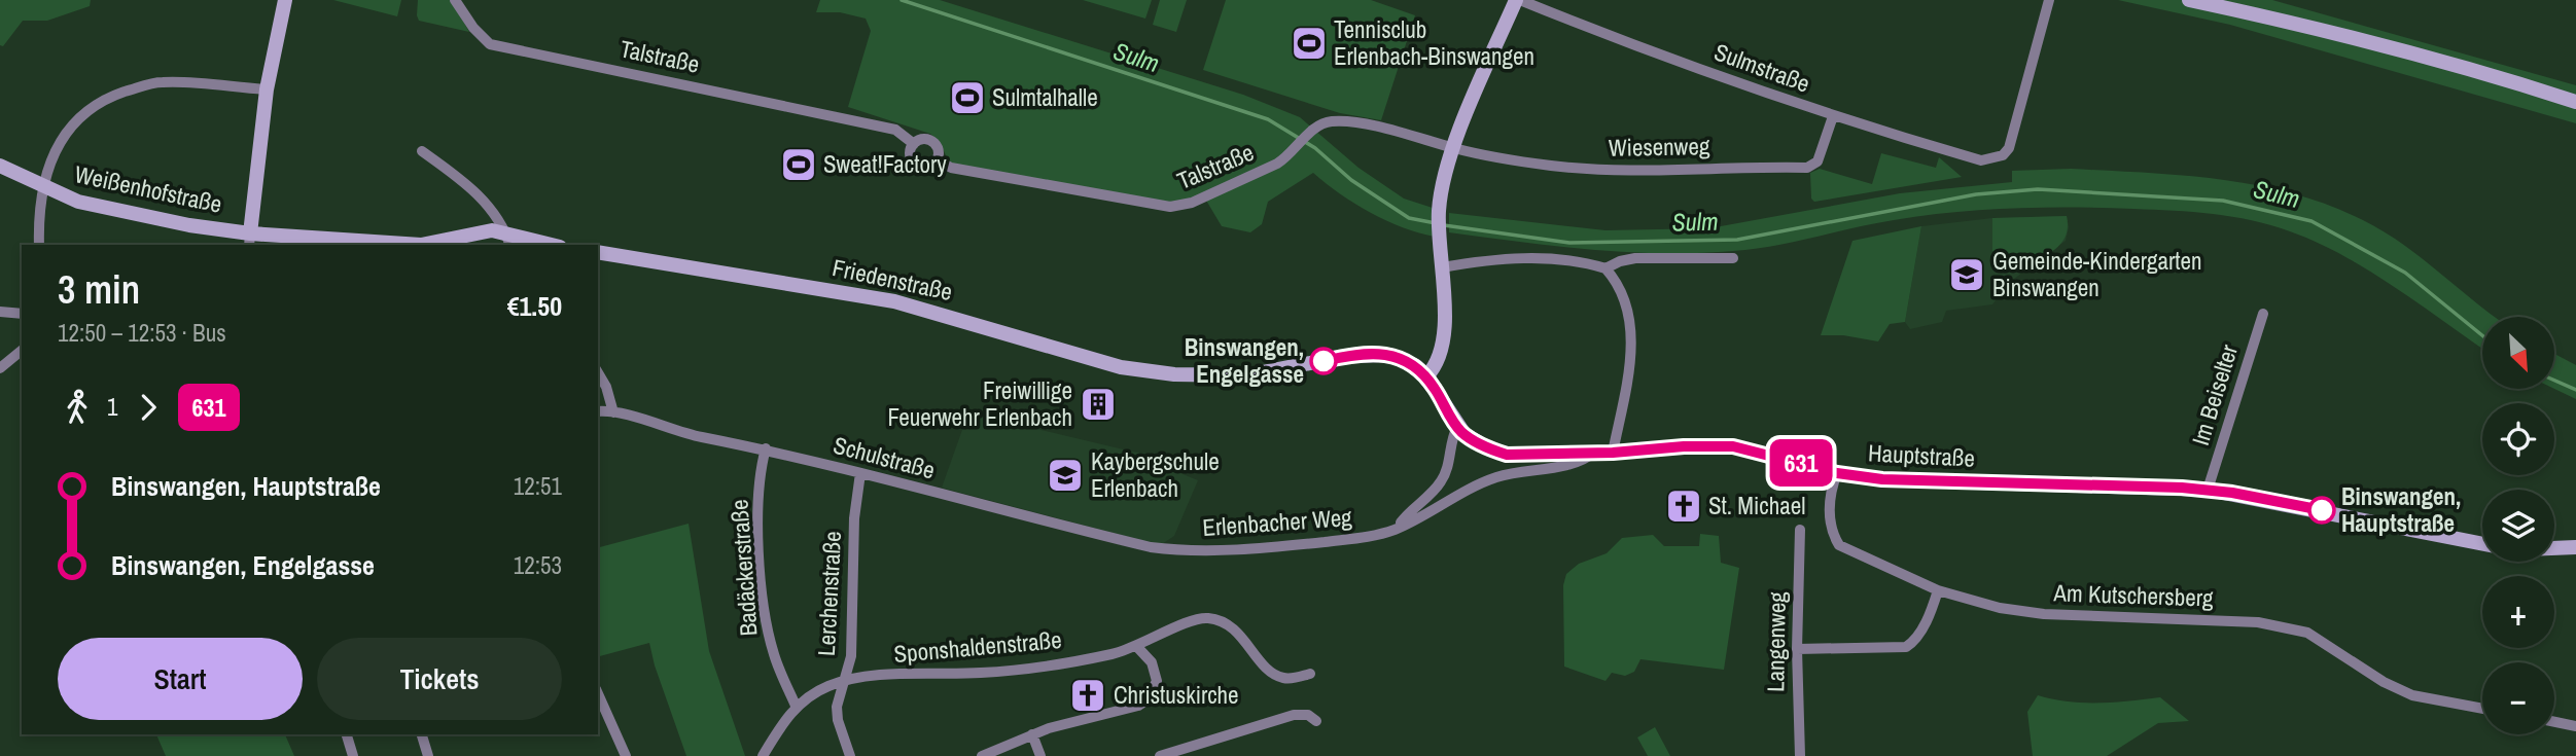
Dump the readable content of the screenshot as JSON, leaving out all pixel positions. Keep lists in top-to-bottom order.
{
  "streets": {
    "street": [
      "Talstraße",
      "Sulmstraße",
      "Wiesenweg",
      "Weißenhofstraße",
      "Friedenstraße",
      "Im Beiselter",
      "Hauptstraße",
      "Schulstraße",
      "Erlenbacher Weg",
      "Badäckerstraße",
      "Lerchenstraße",
      "Am Kutschersberg",
      "Langenweg",
      "Sponshaldenstraße"
    ]
  },
  "crossings": [
    ["Talstraße", "Wiesenweg"],
    ["Sulmstraße", "Wiesenweg"],
    ["Friedenstraße", "Hauptstraße"],
    ["Im Beiselter", "Hauptstraße"],
    ["Hauptstraße", "Erlenbacher Weg"],
    ["Hauptstraße", "Am Kutschersberg"],
    ["Schulstraße", "Erlenbacher Weg"],
    ["Schulstraße", "Badäckerstraße"],
    ["Schulstraße", "Lerchenstraße"],
    ["Badäckerstraße", "Sponshaldenstraße"],
    ["Lerchenstraße", "Sponshaldenstraße"]
  ],
  "water": ["Sulm"],
  "places": {
    "sports": ["Tennisclub Erlenbach-Binswangen", "Sulmtalhalle", "Sweat!Factory"],
    "school or university": ["Gemeinde-Kindergarten Binswangen", "Kaybergschule Erlenbach"],
    "other": ["Binswangen, Engelgasse", "Binswangen, Hauptstraße"],
    "building": ["Freiwillige Feuerwehr Erlenbach"],
    "church": ["St. Michael", "Christuskirche"]
  },
  "lines": ["bus line 631"],
  "north": "bottom right",
  "page": {
    "on_map": "631",
    "heading": ["3 min", "12:50 – 12:53 · Bus", "€1.50"],
    "map_buttons": ["+", "−"],
    "legs": ["1", "631"],
    "list": [
      {
        "name": "Binswangen, Hauptstraße",
        "value": "12:51"
      },
      {
        "name": "Binswangen, Engelgasse",
        "value": "12:53"
      }
    ],
    "buttons": ["Start", "Tickets"]
  }
}
